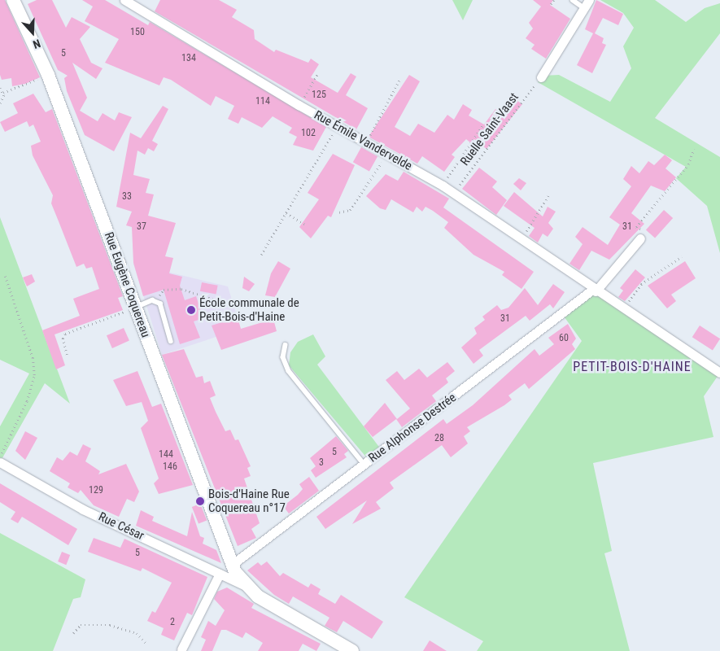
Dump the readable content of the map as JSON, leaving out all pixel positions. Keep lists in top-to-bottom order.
{
  "streets": {
    "street": [
      "Rue Émile Vandervelde",
      "Rue Eugène Coquereau",
      "Rue Alphonse Destrée",
      "Rue César"
    ],
    "path": ["Ruelle Saint-Vaast"]
  },
  "crossings": [
    ["Ruelle Saint-Vaast", "Rue Émile Vandervelde"],
    ["Rue Émile Vandervelde", "Rue Alphonse Destrée"],
    ["Rue Eugène Coquereau", "Rue Alphonse Destrée"],
    ["Rue Eugène Coquereau", "Rue César"]
  ],
  "districts": ["PETIT-BOIS-D'HAINE"],
  "places": ["École communale de Petit-Bois-d'Haine", "Bois-d'Haine Rue Coquereau n°17"],
  "house_numbers": [
    "150",
    "5",
    "134",
    "125",
    "114",
    "102",
    "33",
    "37",
    "31",
    "31",
    "60",
    "28",
    "5",
    "144",
    "3",
    "146",
    "129",
    "5",
    "2"
  ],
  "north": "bottom"
}
